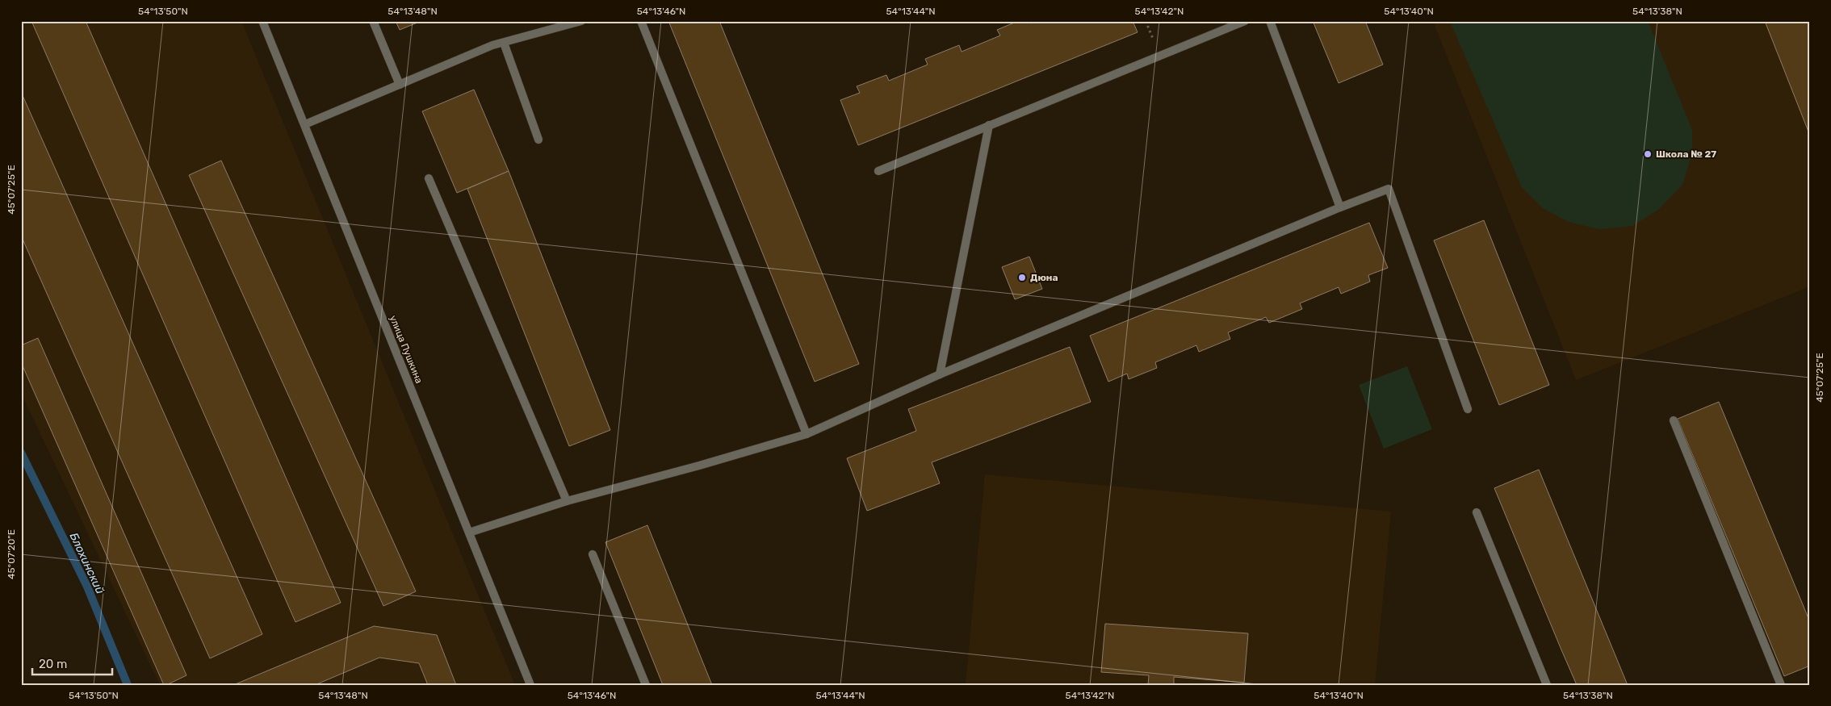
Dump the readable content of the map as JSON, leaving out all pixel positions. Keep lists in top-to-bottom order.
{
  "streets": {
    "street": ["улица Пушкина"]
  },
  "water": ["Блохинский"],
  "places": ["Школа № 27", "Дюна"],
  "scale_bar": "20 m",
  "coordinates": [
    "54°13'50\"N",
    "54°13'48\"N",
    "54°13'46\"N",
    "54°13'44\"N",
    "54°13'42\"N",
    "54°13'40\"N",
    "54°13'38\"N",
    "45°07'25\"E",
    "45°07'20\"E"
  ]
}
